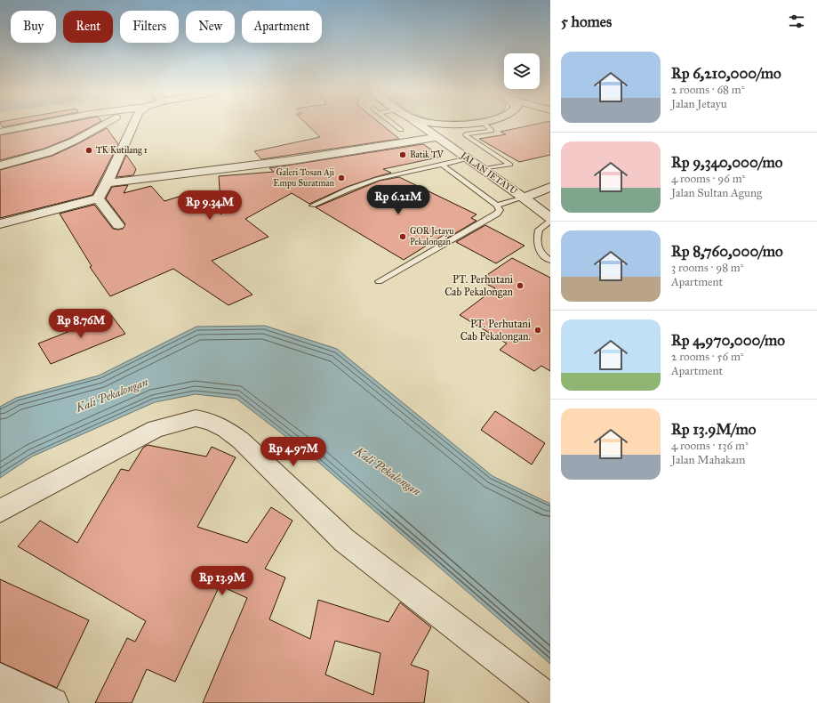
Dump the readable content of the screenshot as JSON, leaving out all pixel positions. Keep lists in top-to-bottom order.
{
  "streets": {
    "street": ["JALAN JETAYU"]
  },
  "water": ["Kali Pekalongan"],
  "places": [
    "TK Kutilang 1",
    "Batik TV",
    "Galeri Tosan Aji Empu Suratman",
    "GOR Jetayu Pekalongan",
    "PT. Perhutani Cab Pekalongan",
    "PT. Perhutani Cab Pekalongan."
  ],
  "page": {
    "heading": "5 homes",
    "chip": [
      "Buy",
      "Rent",
      "Filters",
      "New",
      "Apartment"
    ],
    "list": [
      {
        "name": "Rp 6,210,000/mo",
        "note": "2 rooms · 68 m² · Jalan Jetayu"
      },
      {
        "name": "Rp 9,340,000/mo",
        "note": "4 rooms · 96 m² · Jalan Sultan Agung"
      },
      {
        "name": "Rp 8,760,000/mo",
        "note": "3 rooms · 98 m² · Apartment"
      },
      {
        "name": "Rp 4,970,000/mo",
        "note": "2 rooms · 56 m² · Apartment"
      },
      {
        "name": "Rp 13.9M/mo",
        "note": "4 rooms · 136 m² · Jalan Mahakam"
      }
    ],
    "price": [
      "Rp 6.21M",
      "Rp 9.34M",
      "Rp 8.76M",
      "Rp 4.97M",
      "Rp 13.9M"
    ]
  }
}
